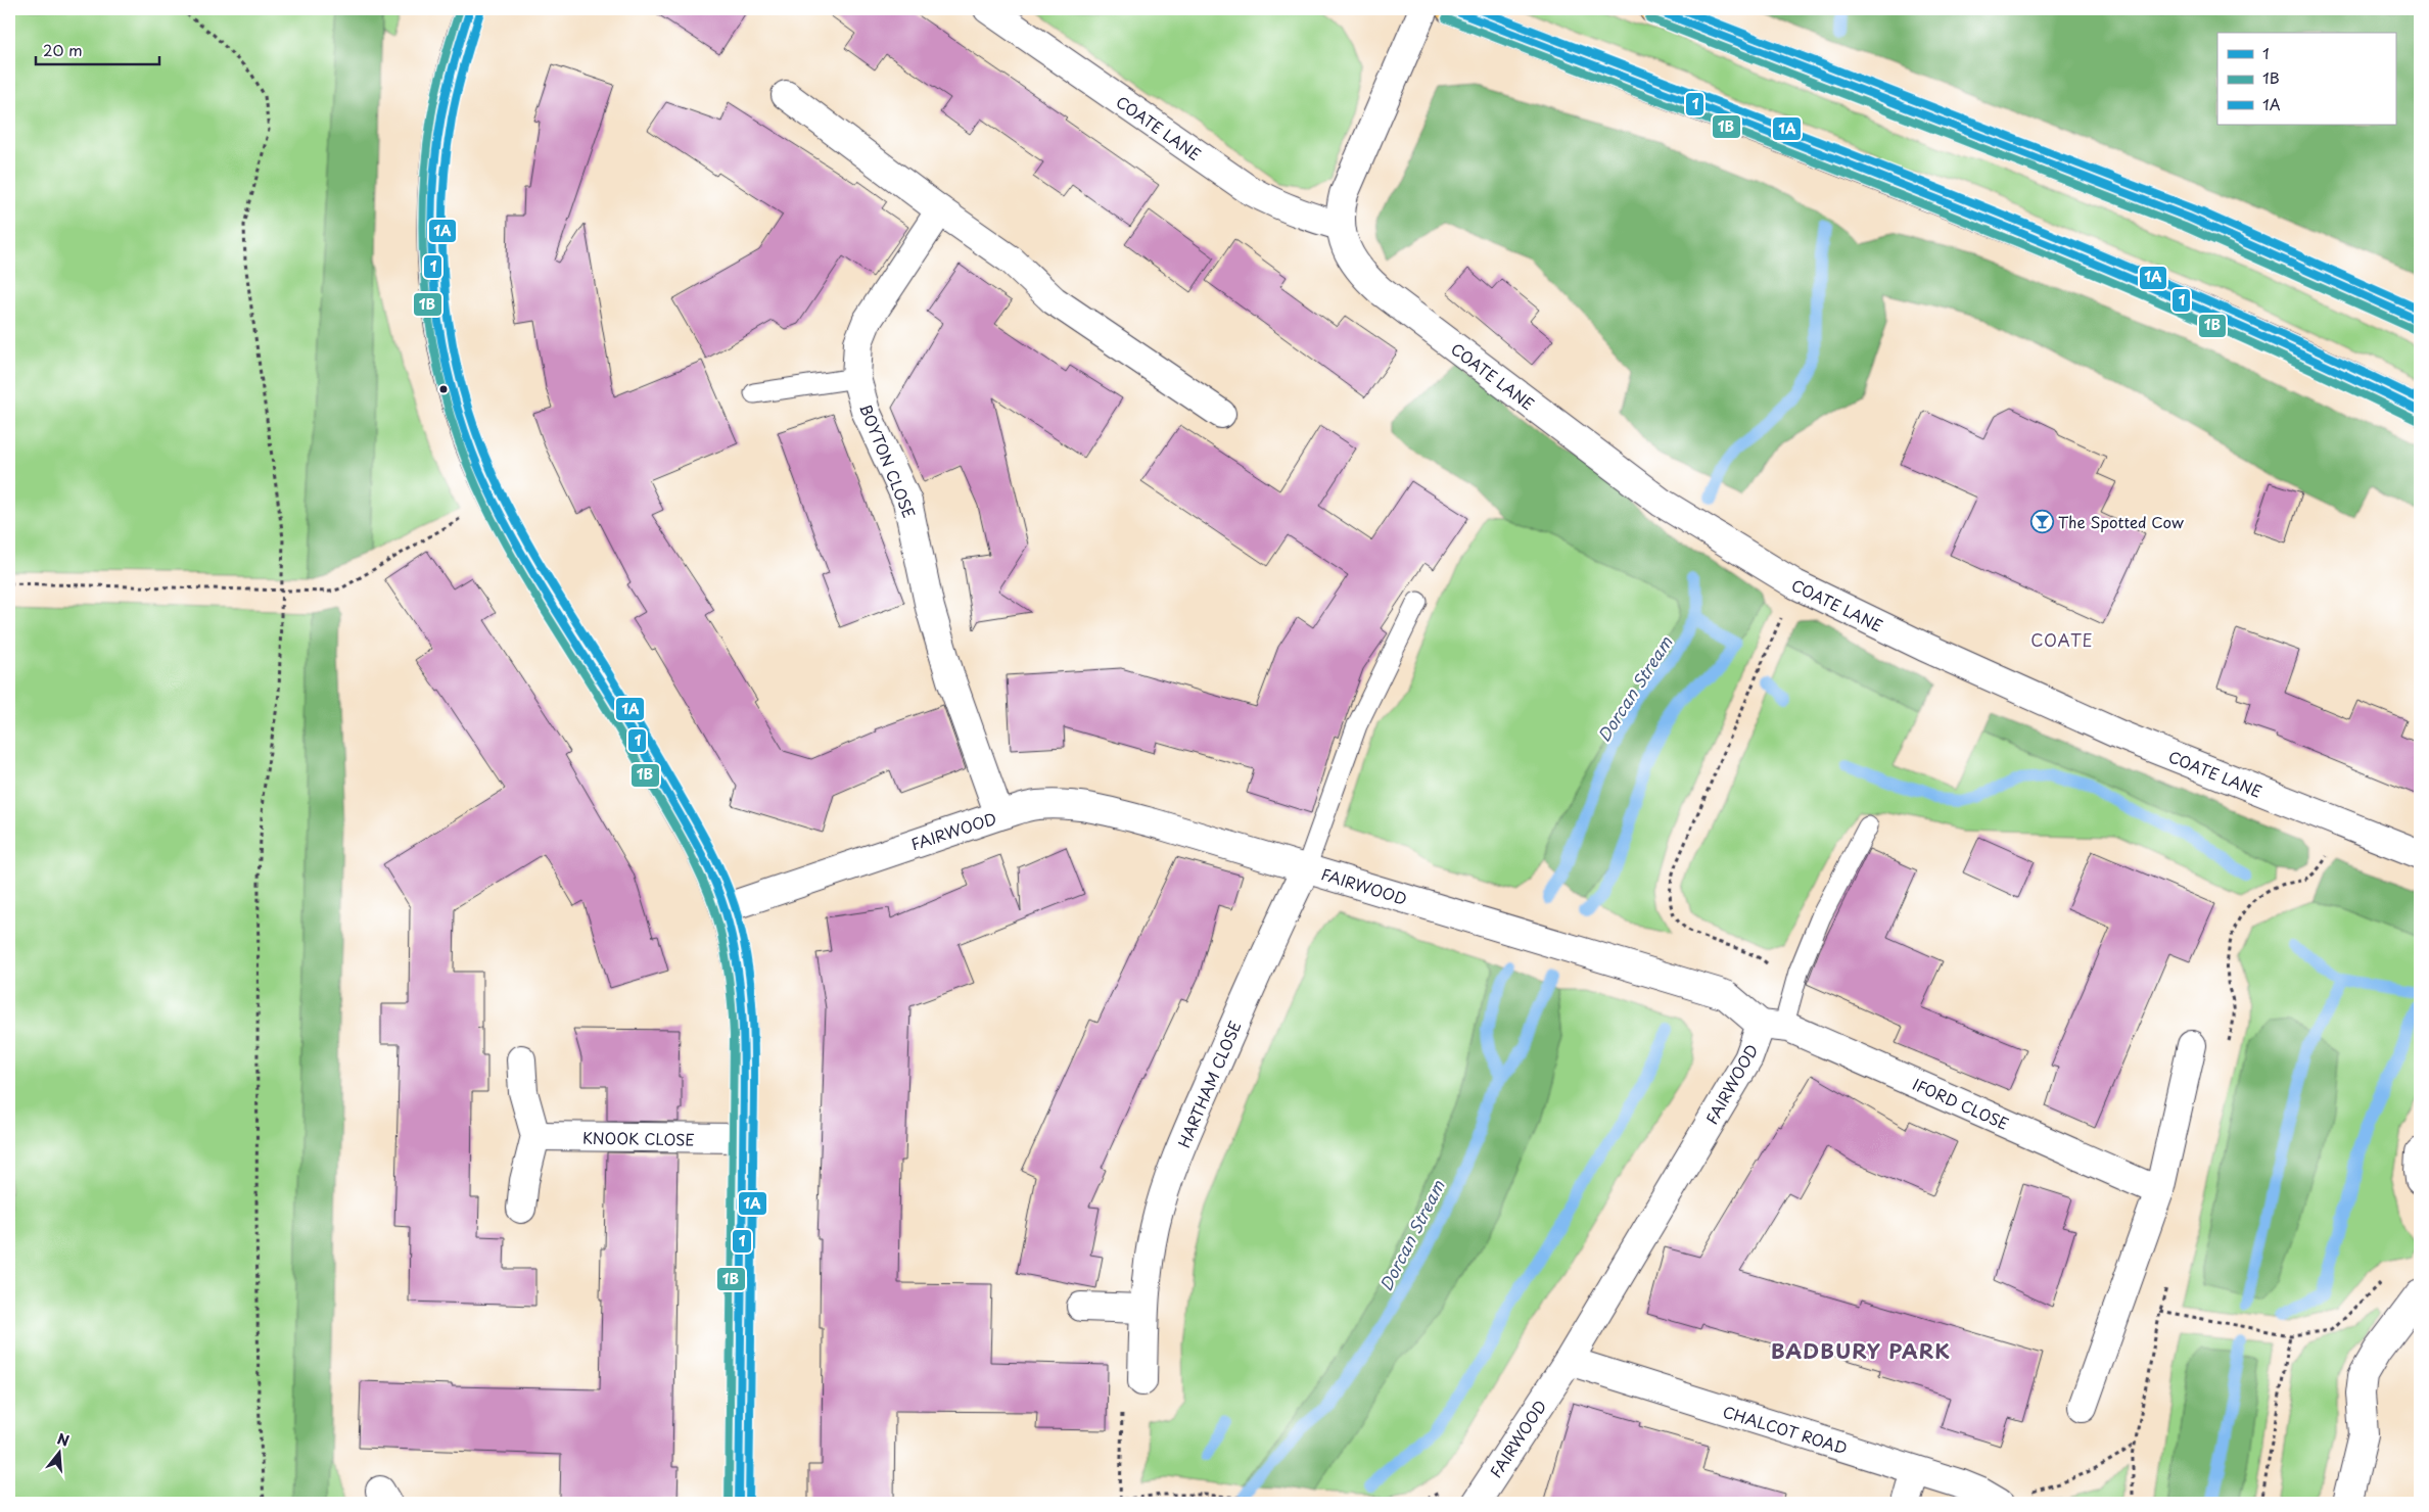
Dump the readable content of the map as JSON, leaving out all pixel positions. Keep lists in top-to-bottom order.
{
  "streets": {
    "street": [
      "COATE LANE",
      "BOYTON CLOSE",
      "FAIRWOOD",
      "HARTHAM CLOSE",
      "IFORD CLOSE",
      "KNOOK CLOSE",
      "CHALCOT ROAD"
    ]
  },
  "crossings": [
    ["BOYTON CLOSE", "FAIRWOOD"],
    ["FAIRWOOD", "HARTHAM CLOSE"],
    ["FAIRWOOD", "IFORD CLOSE"],
    ["FAIRWOOD", "CHALCOT ROAD"]
  ],
  "districts": ["COATE", "BADBURY PARK"],
  "water": ["Dorcan Stream"],
  "places": {
    "bar": ["The Spotted Cow"]
  },
  "lines": ["transit line 1", "transit line 1B", "transit line 1A"],
  "legend": ["1", "1B", "1A"],
  "scale_bar": "20 m",
  "north": "top"
}
